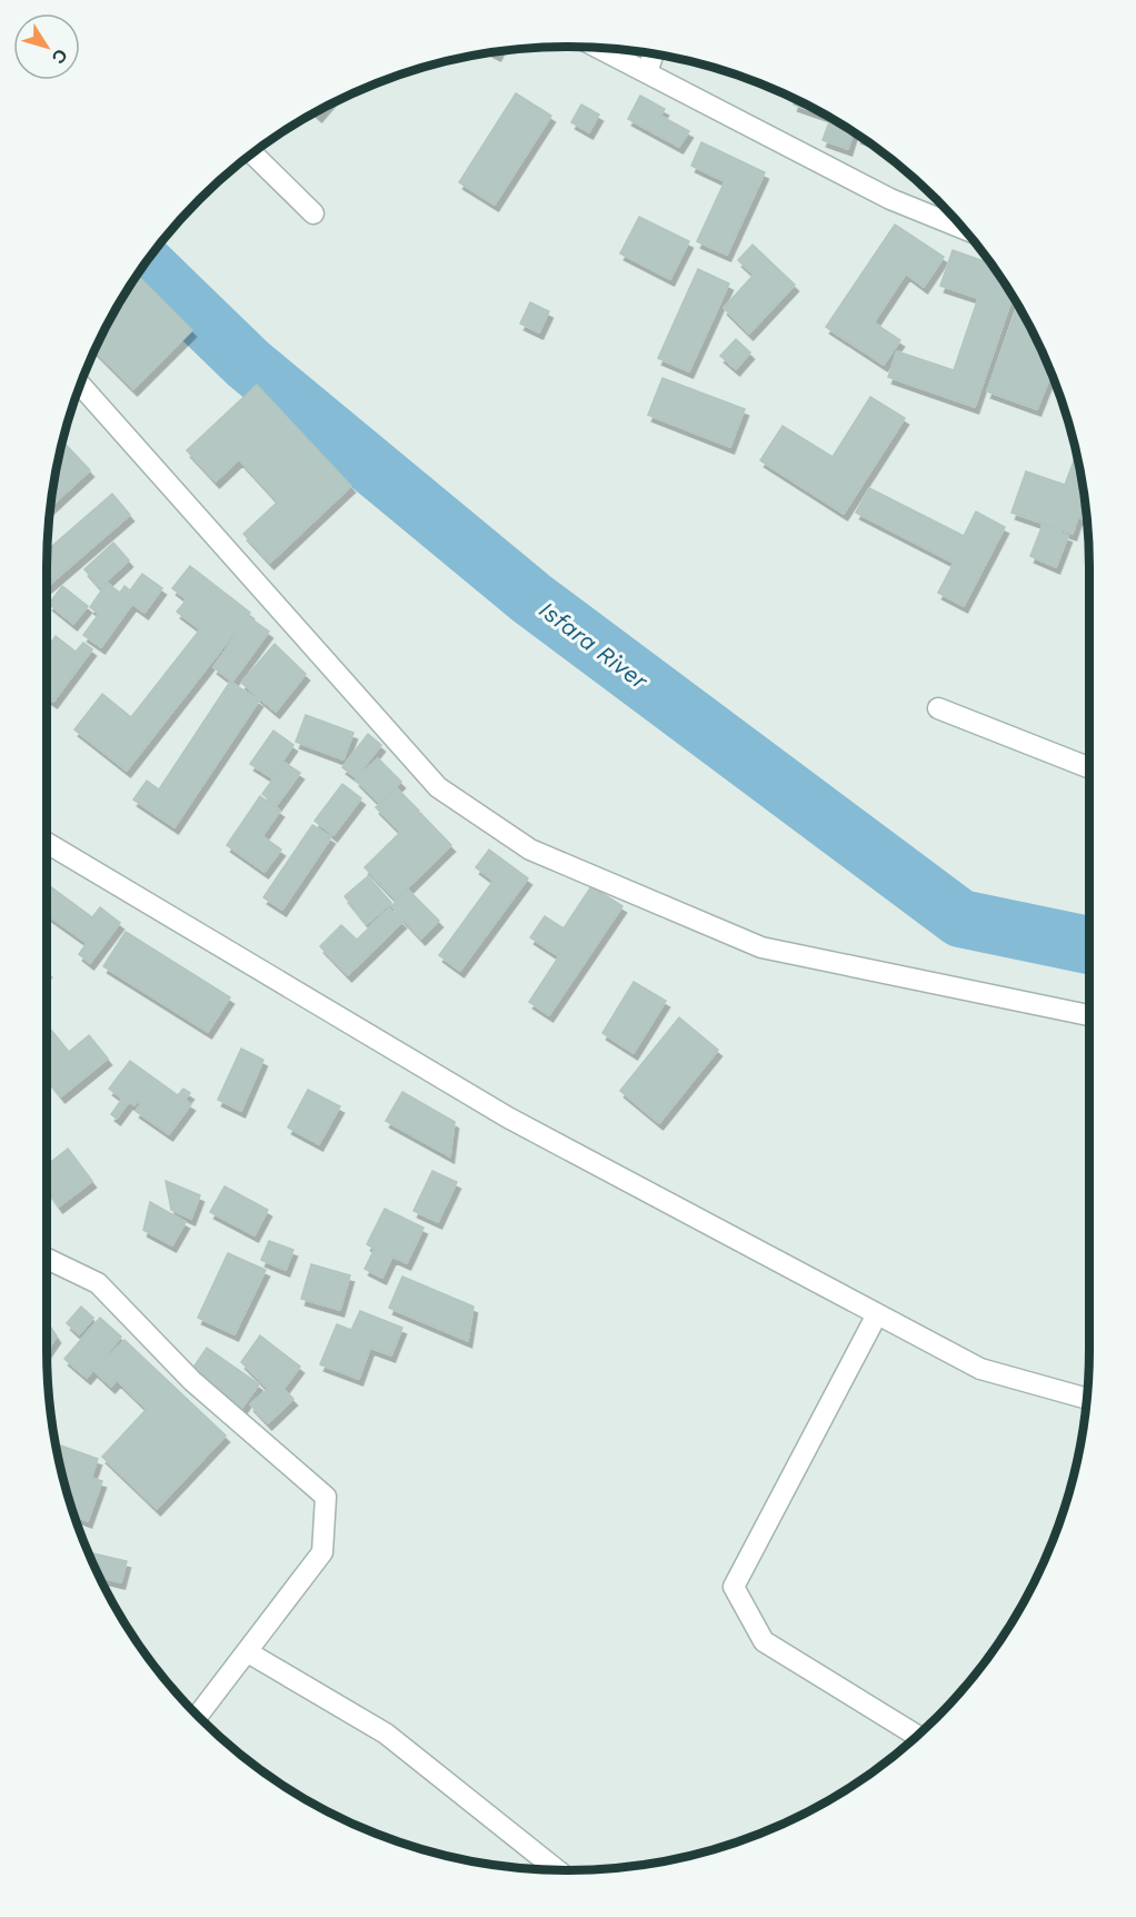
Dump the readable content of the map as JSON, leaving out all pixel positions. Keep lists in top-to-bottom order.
{
  "water": ["Isfara River"],
  "north": "bottom right"
}
